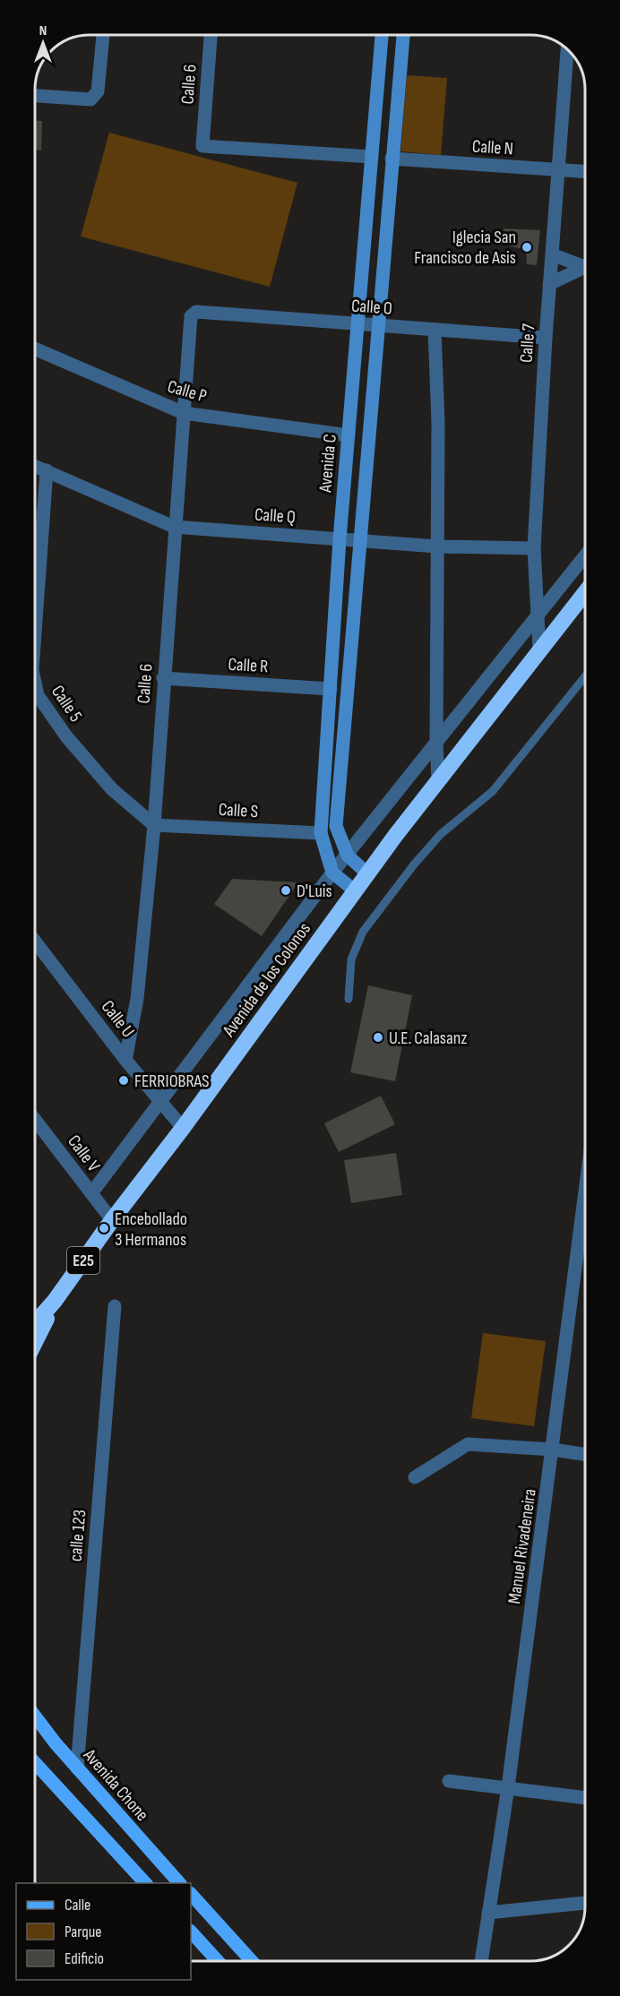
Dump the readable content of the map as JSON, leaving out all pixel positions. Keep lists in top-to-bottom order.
{
  "streets": {
    "highway": ["Avenida de los Colonos", "E25"],
    "main road": ["Avenida Chone"],
    "street": [
      "Calle 6",
      "Calle N",
      "Calle O",
      "Calle 7",
      "Calle P",
      "Avenida C",
      "Calle Q",
      "Calle R",
      "Calle 5",
      "Calle S",
      "Calle U",
      "Calle V",
      "calle 123",
      "Manuel Rivadeneira"
    ]
  },
  "crossings": [
    ["Calle 6", "Calle O"],
    ["Calle 6", "Calle P"],
    ["Calle 6", "Avenida C"],
    ["Calle 6", "Calle Q"],
    ["Calle 6", "Calle R"],
    ["Calle 6", "Calle 5"],
    ["Calle 6", "Calle S"],
    ["Calle 6", "Calle U"],
    ["Calle N", "Calle 7"],
    ["Calle O", "Calle 7"],
    ["Calle O", "Avenida C"],
    ["Calle 7", "Calle Q"],
    ["Calle 7", "Avenida de los Colonos"],
    ["Calle P", "Avenida C"],
    ["Avenida C", "Calle Q"],
    ["Avenida C", "Calle R"],
    ["Avenida C", "Calle S"],
    ["Calle Q", "Calle 5"],
    ["Calle 5", "Calle S"],
    ["Avenida de los Colonos", "Calle U"],
    ["Avenida de los Colonos", "Calle V"],
    ["calle 123", "Avenida Chone"]
  ],
  "places": [
    "Iglecia San Francisco de Asis",
    "D'Luis",
    "U.E. Calasanz",
    "FERRIOBRAS",
    "Encebollado 3 Hermanos"
  ],
  "legend": ["Calle", "Parque", "Edificio"],
  "north": "top"
}
